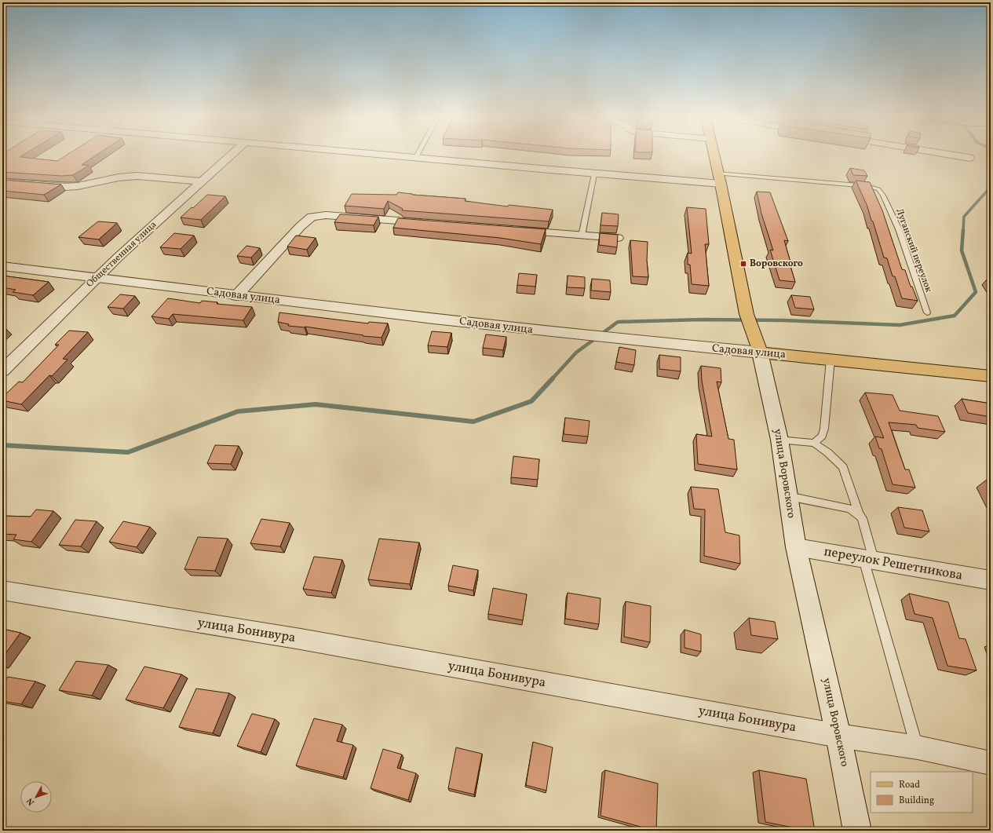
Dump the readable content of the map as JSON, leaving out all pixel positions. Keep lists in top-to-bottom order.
{
  "streets": {
    "main road": ["Садовая улица", "улица Воровского"],
    "street": ["Общественная улица", "переулок Решетникова", "улица Бонивура"],
    "lane": ["Луганский переулок"]
  },
  "crossings": [
    ["Луганский переулок", "улица Воровского"],
    ["Общественная улица", "Садовая улица"],
    ["Садовая улица", "улица Воровского"],
    ["улица Воровского", "переулок Решетникова"],
    ["улица Воровского", "улица Бонивура"]
  ],
  "places": {
    "transit": ["Воровского"]
  },
  "legend": ["Road", "Building"],
  "north": "bottom left"
}
